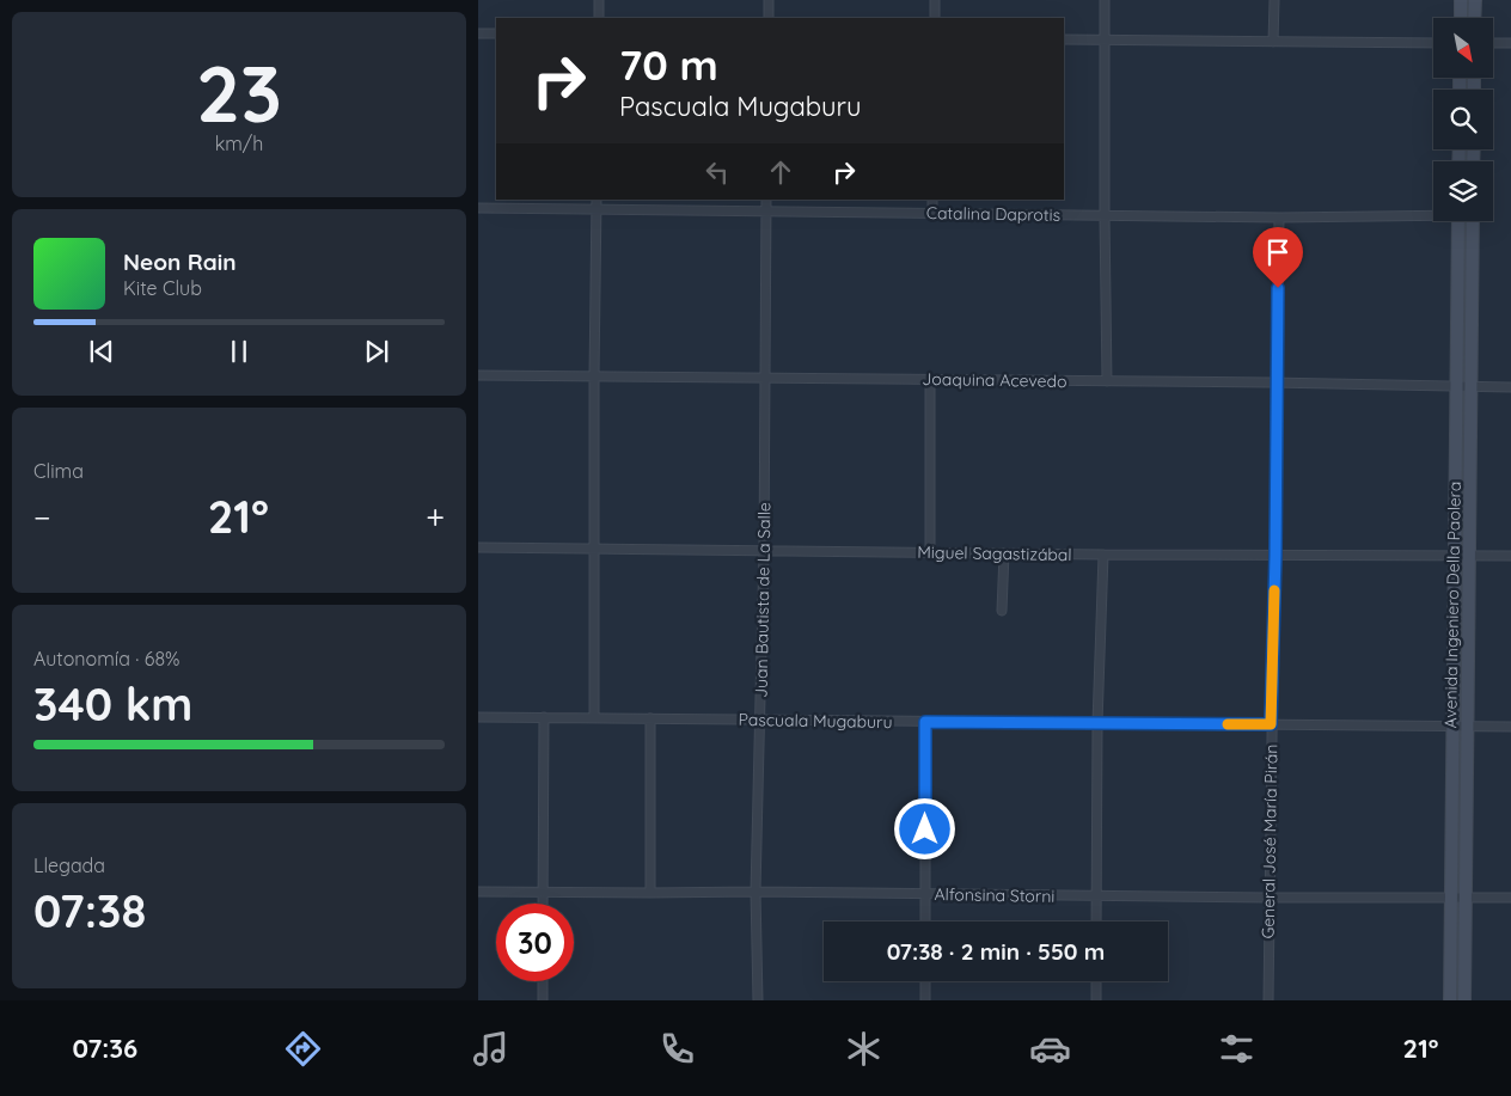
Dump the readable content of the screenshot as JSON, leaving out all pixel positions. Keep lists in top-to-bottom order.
{
  "streets": {
    "main road": ["Avenida Ingeniero Della Paolera"],
    "street": [
      "Catalina Daprotis",
      "Joaquina Acevedo",
      "Miguel Sagastizábal",
      "Juan Bautista de La Salle",
      "Pascuala Mugaburu",
      "General José María Pirán",
      "Alfonsina Storni"
    ]
  },
  "crossings": [
    ["Catalina Daprotis", "Juan Bautista de La Salle"],
    ["Catalina Daprotis", "General José María Pirán"],
    ["Joaquina Acevedo", "Juan Bautista de La Salle"],
    ["Joaquina Acevedo", "Avenida Ingeniero Della Paolera"],
    ["Joaquina Acevedo", "General José María Pirán"],
    ["Miguel Sagastizábal", "Juan Bautista de La Salle"],
    ["Miguel Sagastizábal", "Avenida Ingeniero Della Paolera"],
    ["Miguel Sagastizábal", "General José María Pirán"],
    ["Juan Bautista de La Salle", "Pascuala Mugaburu"],
    ["Juan Bautista de La Salle", "Alfonsina Storni"],
    ["Avenida Ingeniero Della Paolera", "Pascuala Mugaburu"],
    ["Avenida Ingeniero Della Paolera", "Alfonsina Storni"],
    ["Pascuala Mugaburu", "General José María Pirán"],
    ["General José María Pirán", "Alfonsina Storni"]
  ],
  "north": "bottom right",
  "page": {
    "tile": [
      ["23", "km/h"],
      "Clima",
      ["Autonomía · 68%", "340 km"],
      ["Llegada", "07:38"]
    ],
    "turn": ["70 m", "Pascuala Mugaburu"],
    "song": ["Neon Rain", "Kite Club"],
    "heat": ["−", "21°", "+"],
    "limit": "30",
    "trip": "07:38 · 2 min · 550 m",
    "tabs": ["07:36", "21°"]
  }
}
